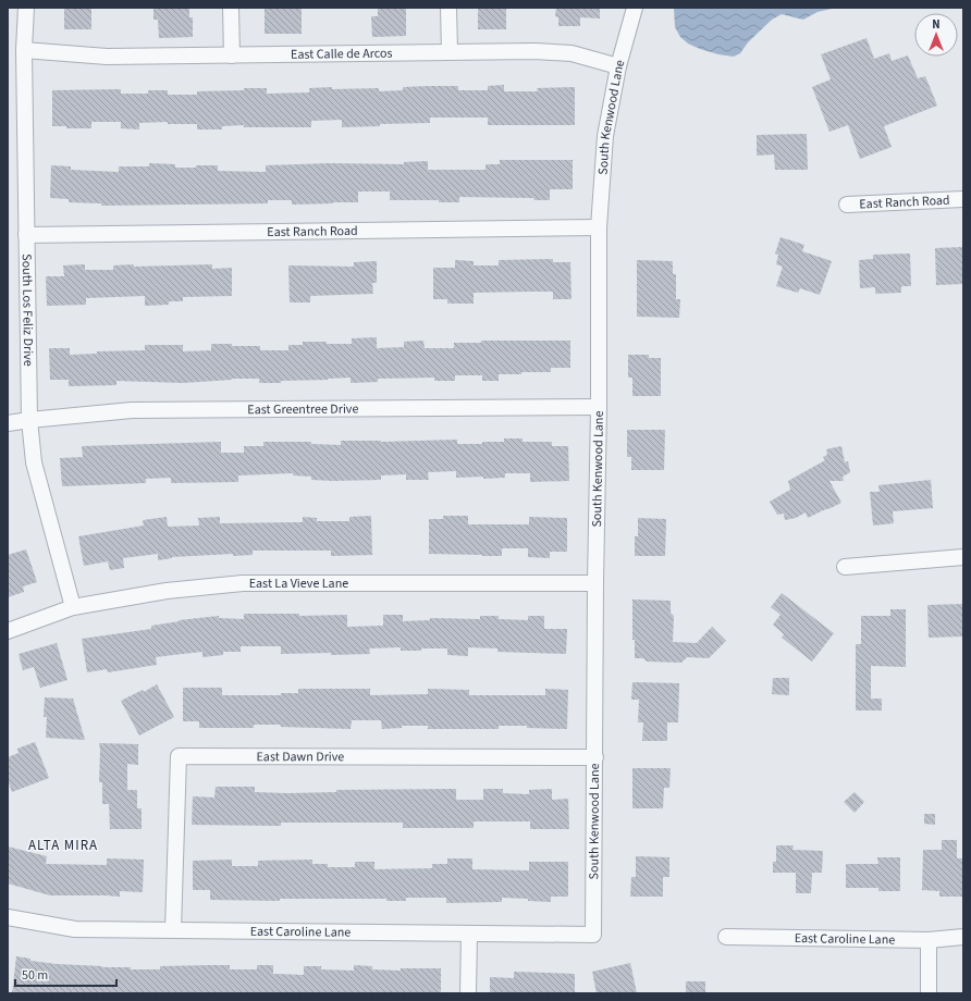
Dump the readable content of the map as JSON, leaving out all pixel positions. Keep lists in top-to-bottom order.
{
  "streets": {
    "street": [
      "East Calle de Arcos",
      "South Kenwood Lane",
      "East Ranch Road",
      "South Los Feliz Drive",
      "East Greentree Drive",
      "East La Vieve Lane",
      "East Dawn Drive",
      "East Caroline Lane"
    ]
  },
  "crossings": [
    ["East Calle de Arcos", "South Kenwood Lane"],
    ["East Calle de Arcos", "South Los Feliz Drive"],
    ["South Kenwood Lane", "East Ranch Road"],
    ["South Kenwood Lane", "East Greentree Drive"],
    ["South Kenwood Lane", "East La Vieve Lane"],
    ["South Kenwood Lane", "East Dawn Drive"],
    ["South Kenwood Lane", "East Caroline Lane"],
    ["East Ranch Road", "South Los Feliz Drive"],
    ["South Los Feliz Drive", "East Greentree Drive"],
    ["South Los Feliz Drive", "East La Vieve Lane"],
    ["East Dawn Drive", "East Caroline Lane"]
  ],
  "districts": ["ALTA MIRA"],
  "scale_bar": "50 m",
  "north": "top"
}
